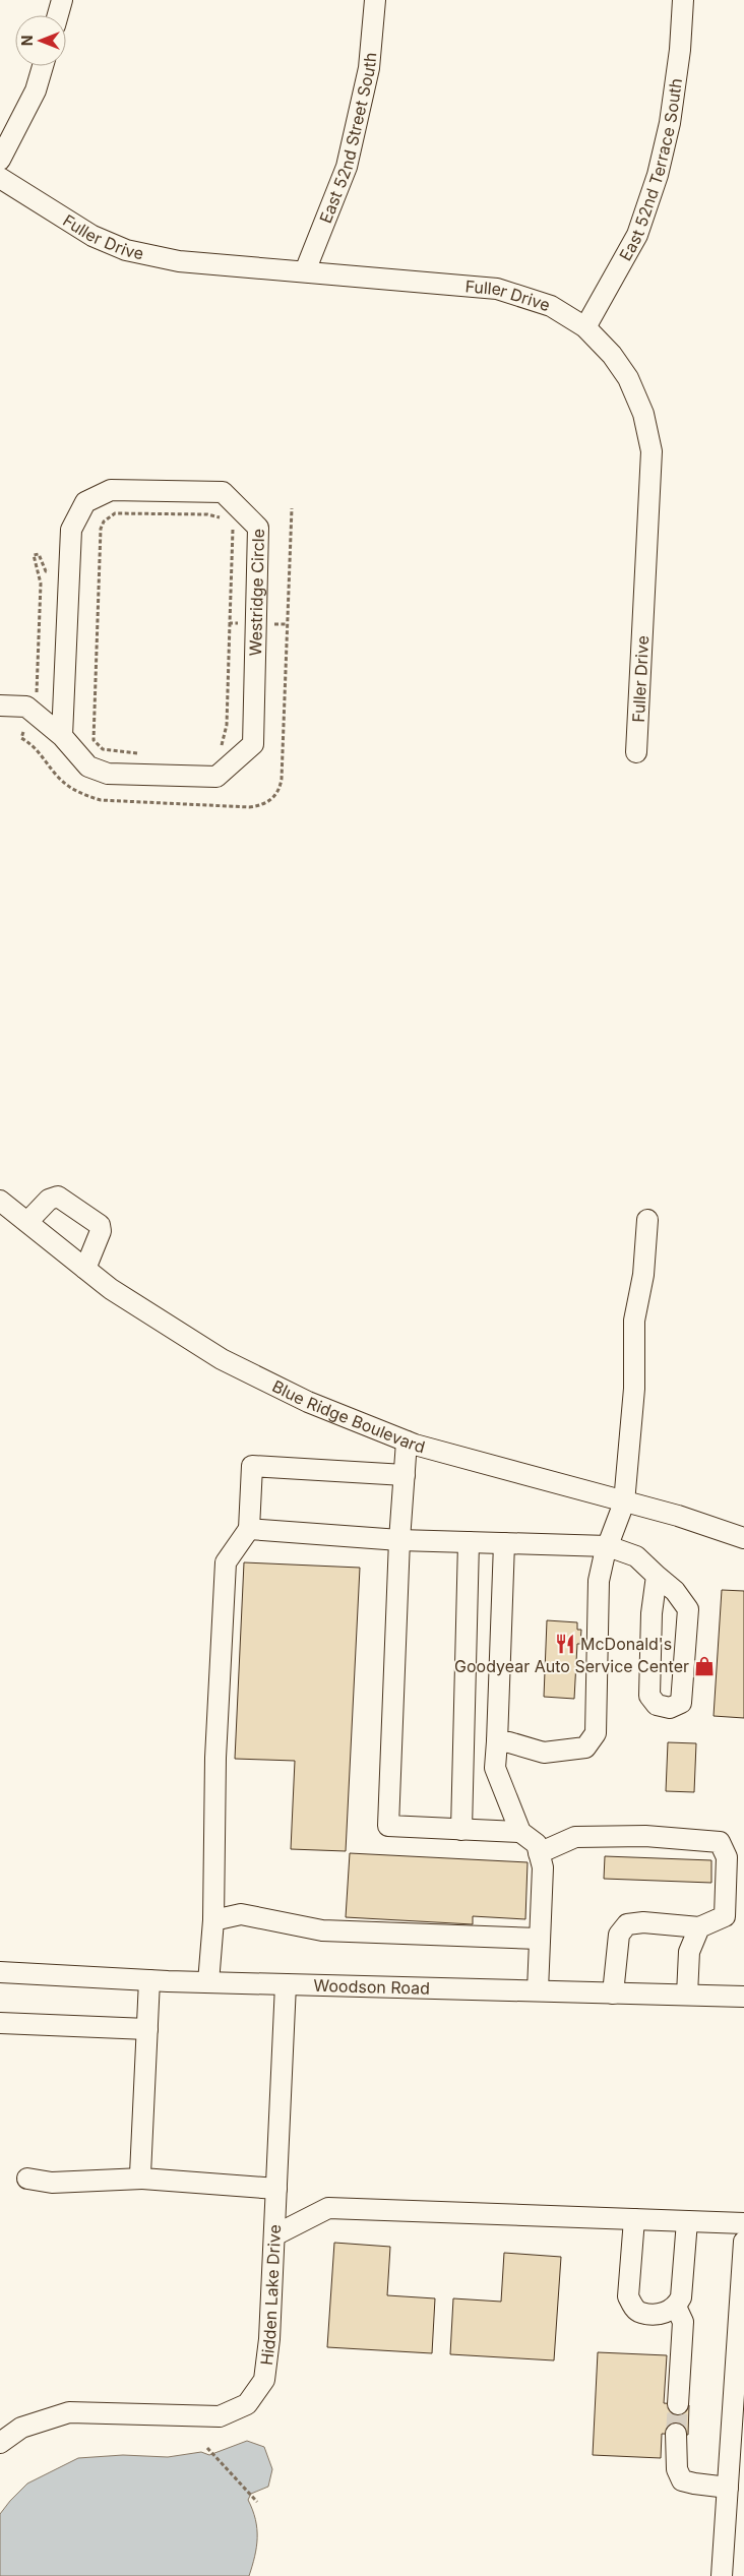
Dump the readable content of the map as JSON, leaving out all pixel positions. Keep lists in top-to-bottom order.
{
  "streets": {
    "street": [
      "East 52nd Street South",
      "East 52nd Terrace South",
      "Fuller Drive",
      "Westridge Circle",
      "Blue Ridge Boulevard",
      "Woodson Road",
      "Hidden Lake Drive"
    ]
  },
  "crossings": [
    ["East 52nd Street South", "Fuller Drive"],
    ["East 52nd Terrace South", "Fuller Drive"],
    ["Woodson Road", "Hidden Lake Drive"]
  ],
  "places": {
    "restaurant": ["McDonald's"],
    "shop": ["Goodyear Auto Service Center"]
  },
  "north": "left"
}
